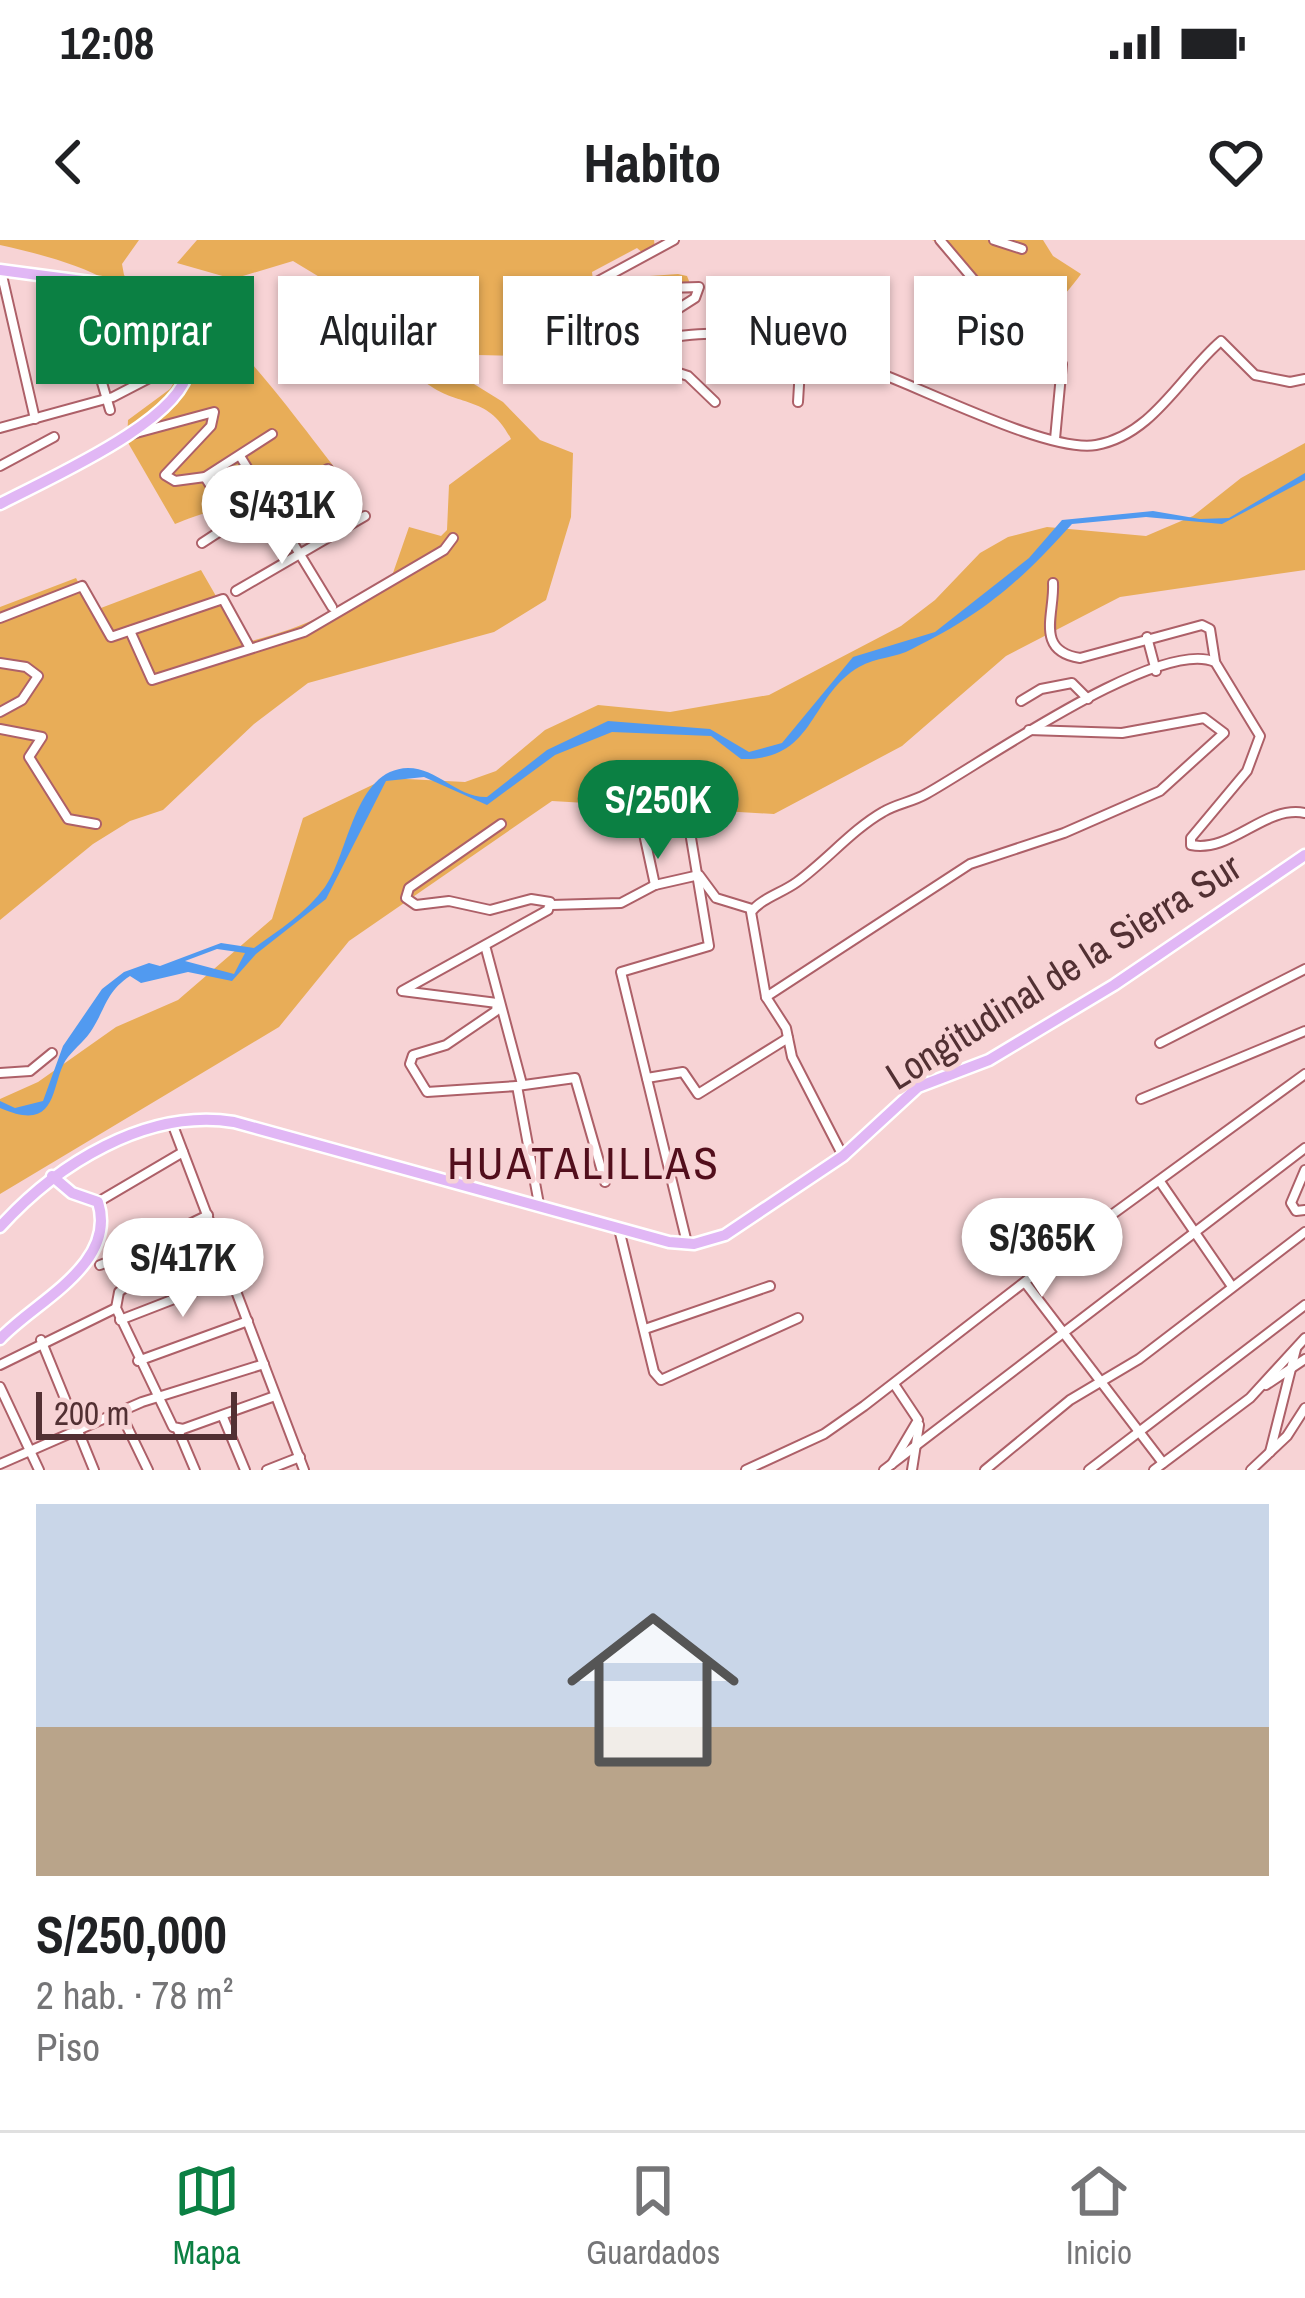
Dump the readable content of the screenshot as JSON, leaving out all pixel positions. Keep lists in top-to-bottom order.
{
  "streets": {
    "main road": ["Longitudinal de la Sierra Sur"]
  },
  "districts": ["HUATALILLAS"],
  "scale_bar": "200 m",
  "page": {
    "status": "12:08",
    "header": "Habito",
    "chip": [
      "Comprar",
      "Alquilar",
      "Filtros",
      "Nuevo",
      "Piso"
    ],
    "price": [
      "S/431K",
      "S/250K",
      "S/365K",
      "S/417K"
    ],
    "scale": "200 m",
    "list": [
      {
        "name": "S/250,000",
        "note": "2 hab. · 78 m² · Piso"
      }
    ],
    "tabs": ["Mapa", "Guardados", "Inicio"]
  }
}
